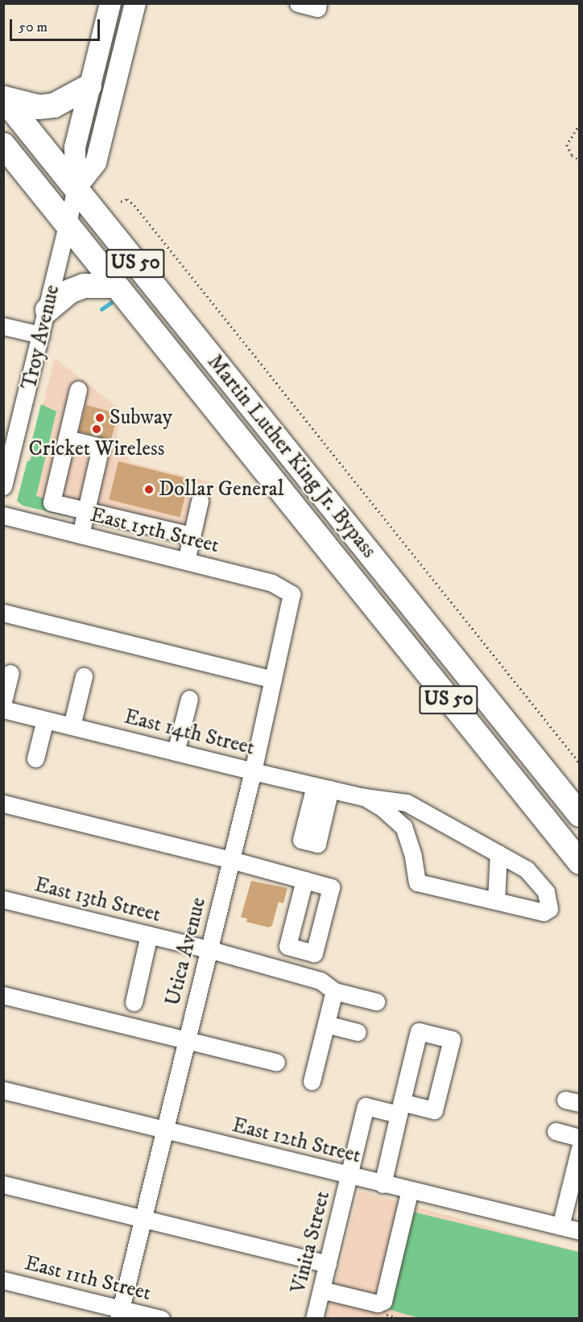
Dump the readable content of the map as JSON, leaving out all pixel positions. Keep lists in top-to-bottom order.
{
  "streets": {
    "highway": ["US 50", "Martin Luther King Jr. Bypass"],
    "main road": ["Troy Avenue"],
    "street": [
      "East 15th Street",
      "East 14th Street",
      "East 13th Street",
      "Utica Avenue",
      "East 12th Street",
      "Vinita Street",
      "East 11th Street"
    ]
  },
  "crossings": [
    ["Troy Avenue", "Martin Luther King Jr. Bypass"],
    ["East 15th Street", "Utica Avenue"],
    ["East 14th Street", "Utica Avenue"],
    ["East 13th Street", "Utica Avenue"],
    ["Utica Avenue", "East 12th Street"],
    ["Utica Avenue", "East 11th Street"],
    ["East 12th Street", "Vinita Street"]
  ],
  "places": ["Subway", "Cricket Wireless", "Dollar General"],
  "scale_bar": "50 m"
}
